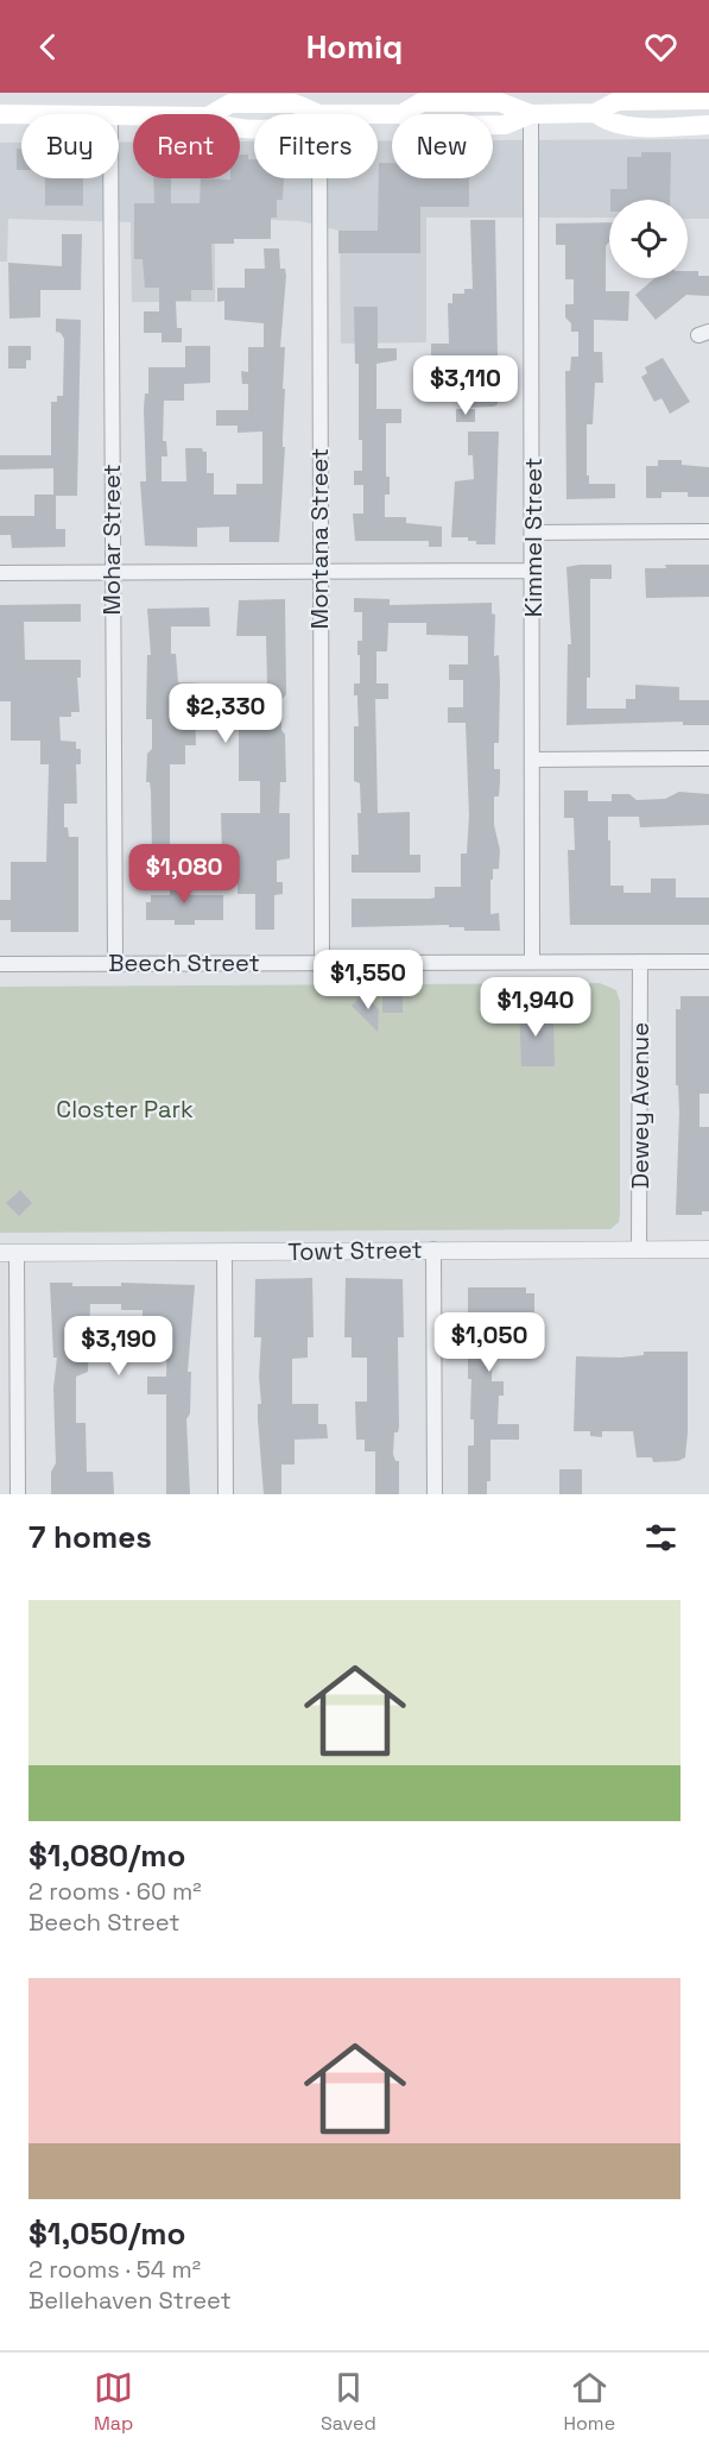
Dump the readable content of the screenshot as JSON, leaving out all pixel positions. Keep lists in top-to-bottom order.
{
  "streets": {
    "street": [
      "Kimmel Street",
      "Montana Street",
      "Mohar Street",
      "Beech Street",
      "Dewey Avenue",
      "Towt Street"
    ]
  },
  "crossings": [
    ["Kimmel Street", "Beech Street"],
    ["Montana Street", "Beech Street"],
    ["Mohar Street", "Beech Street"],
    ["Beech Street", "Dewey Avenue"],
    ["Dewey Avenue", "Towt Street"]
  ],
  "parks": ["Closter Park"],
  "page": {
    "header": "Homiq",
    "chip": [
      "Buy",
      "Rent",
      "Filters",
      "New"
    ],
    "price": [
      "$3,110",
      "$2,330",
      "$1,080",
      "$1,550",
      "$1,940",
      "$1,050",
      "$3,190"
    ],
    "heading": "7 homes",
    "list": [
      {
        "name": "$1,080/mo",
        "note": "2 rooms · 60 m² · Beech Street"
      },
      {
        "name": "$1,050/mo",
        "note": "2 rooms · 54 m² · Bellehaven Street"
      }
    ],
    "tabs": ["Map", "Saved", "Home"]
  }
}
